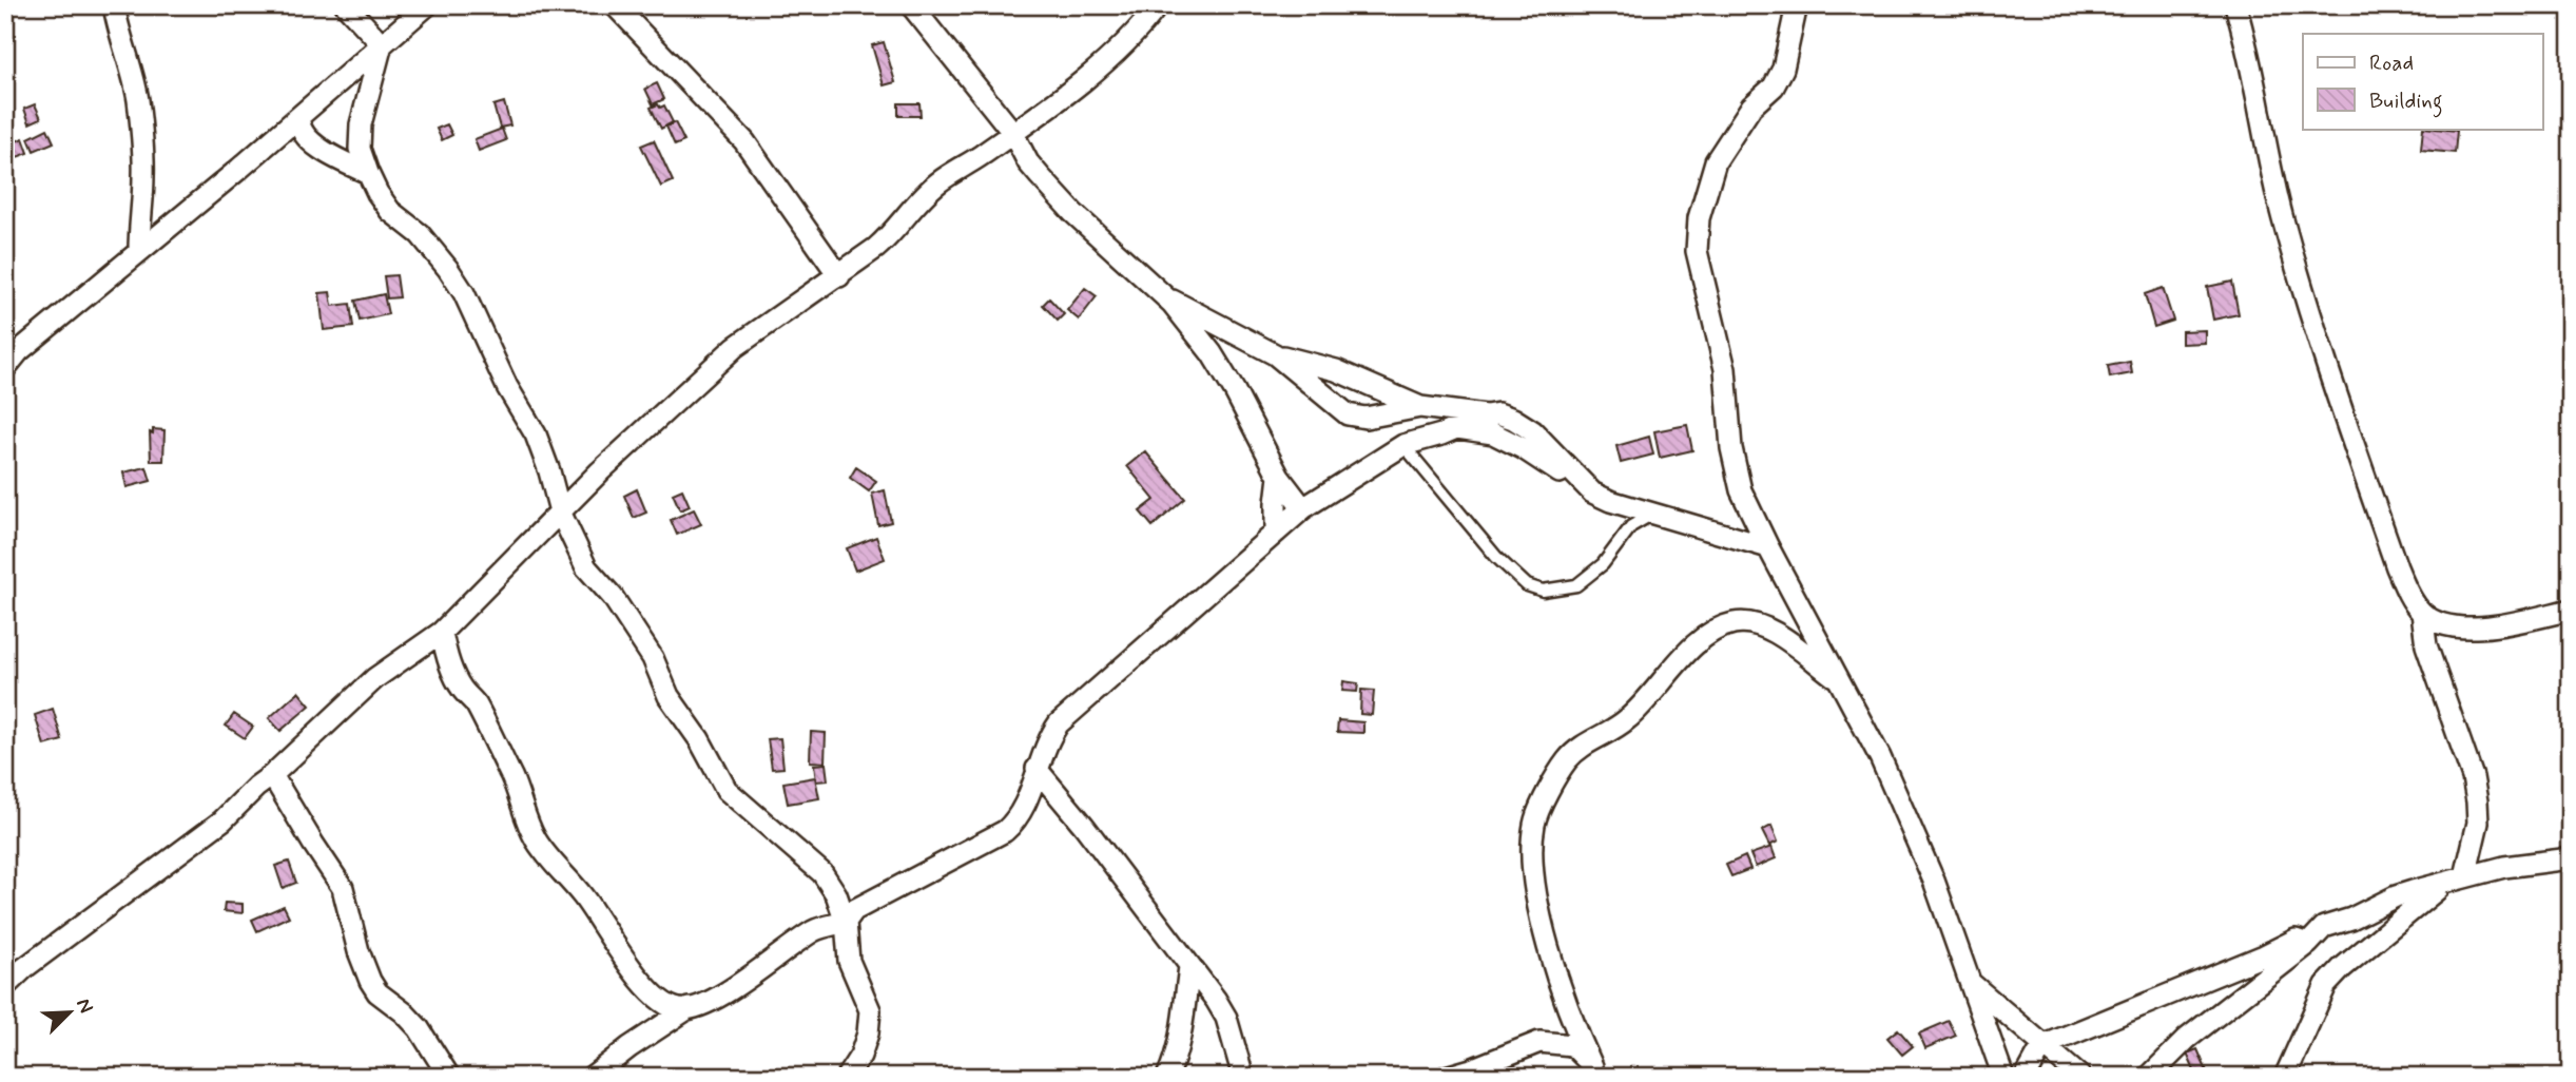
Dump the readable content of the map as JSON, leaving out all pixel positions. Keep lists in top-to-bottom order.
{
  "legend": ["Road", "Building"],
  "north": "top right"
}
